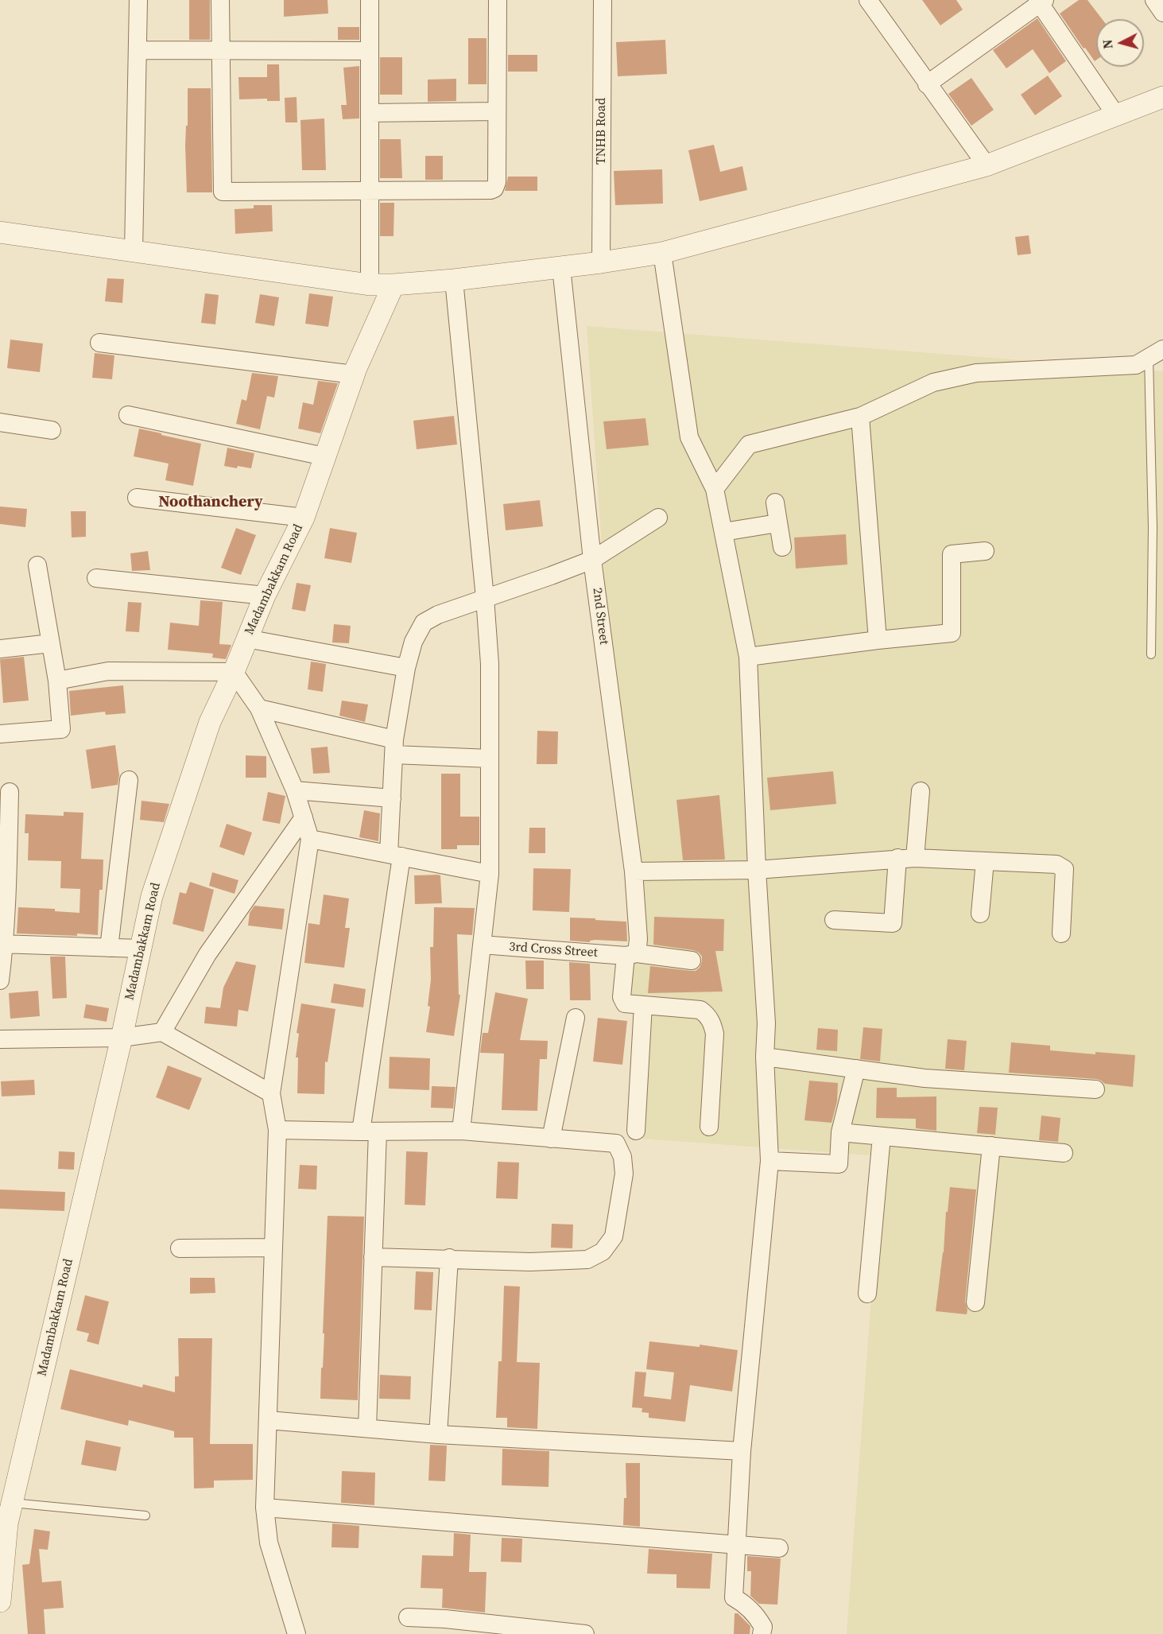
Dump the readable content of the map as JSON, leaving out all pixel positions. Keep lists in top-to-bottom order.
{
  "streets": {
    "street": [
      "TNHB Road",
      "Madambakkam Road",
      "2nd Street",
      "3rd Cross Street"
    ]
  },
  "crossings": [
    ["2nd Street", "3rd Cross Street"]
  ],
  "districts": ["Noothanchery"],
  "north": "left"
}
